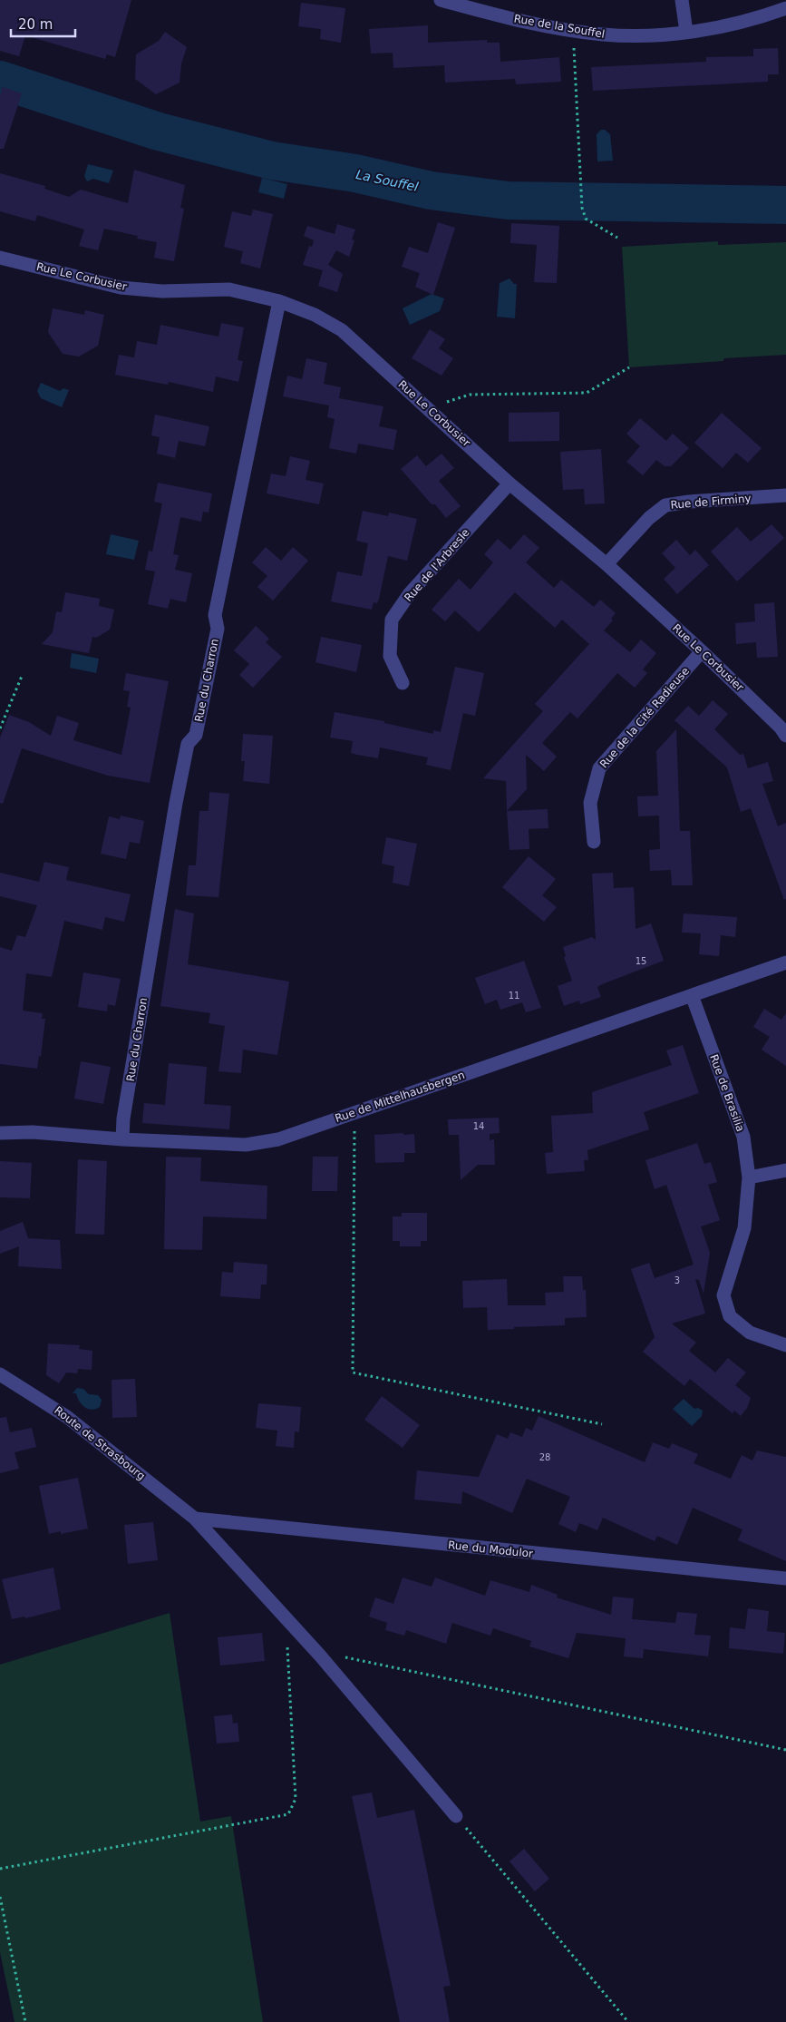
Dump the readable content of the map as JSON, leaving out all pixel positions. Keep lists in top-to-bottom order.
{
  "streets": {
    "street": [
      "Rue de la Souffel",
      "Rue Le Corbusier",
      "Rue de Firminy",
      "Rue de l'Arbresle",
      "Rue du Charron",
      "Rue de la Cité Radieuse",
      "Rue de Brasilia",
      "Rue de Mittelhausbergen",
      "Route de Strasbourg",
      "Rue du Modulor"
    ]
  },
  "crossings": [
    ["Rue Le Corbusier", "Rue de Firminy"],
    ["Rue Le Corbusier", "Rue de l'Arbresle"],
    ["Rue Le Corbusier", "Rue du Charron"],
    ["Rue Le Corbusier", "Rue de la Cité Radieuse"],
    ["Rue du Charron", "Rue de Mittelhausbergen"],
    ["Rue de Brasilia", "Rue de Mittelhausbergen"],
    ["Route de Strasbourg", "Rue du Modulor"]
  ],
  "water": ["La Souffel"],
  "house_numbers": [
    "15",
    "11",
    "14",
    "3",
    "28"
  ],
  "scale_bar": "20 m"
}
